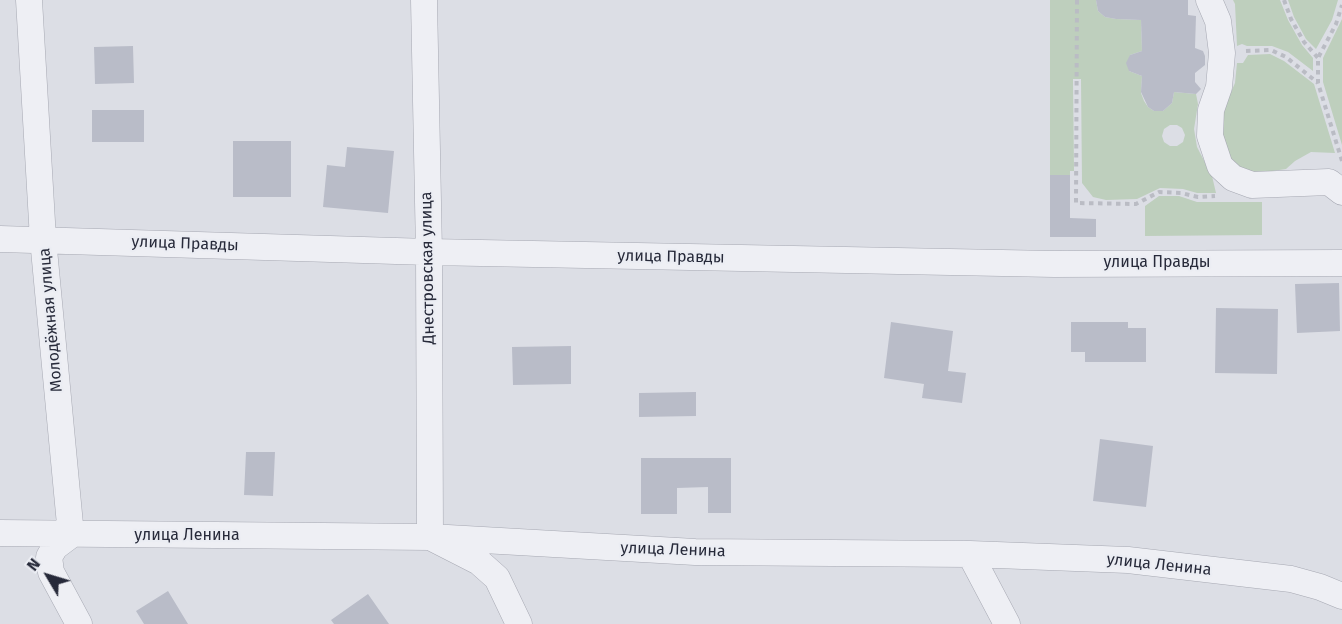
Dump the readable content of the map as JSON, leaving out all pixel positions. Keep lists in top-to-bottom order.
{
  "streets": {
    "street": [
      "улица Правды",
      "Днестровская улица",
      "Молодёжная улица",
      "улица Ленина"
    ]
  },
  "crossings": [
    ["улица Правды", "Днестровская улица"],
    ["улица Правды", "Молодёжная улица"],
    ["Днестровская улица", "улица Ленина"],
    ["Молодёжная улица", "улица Ленина"]
  ],
  "north": "top left"
}
